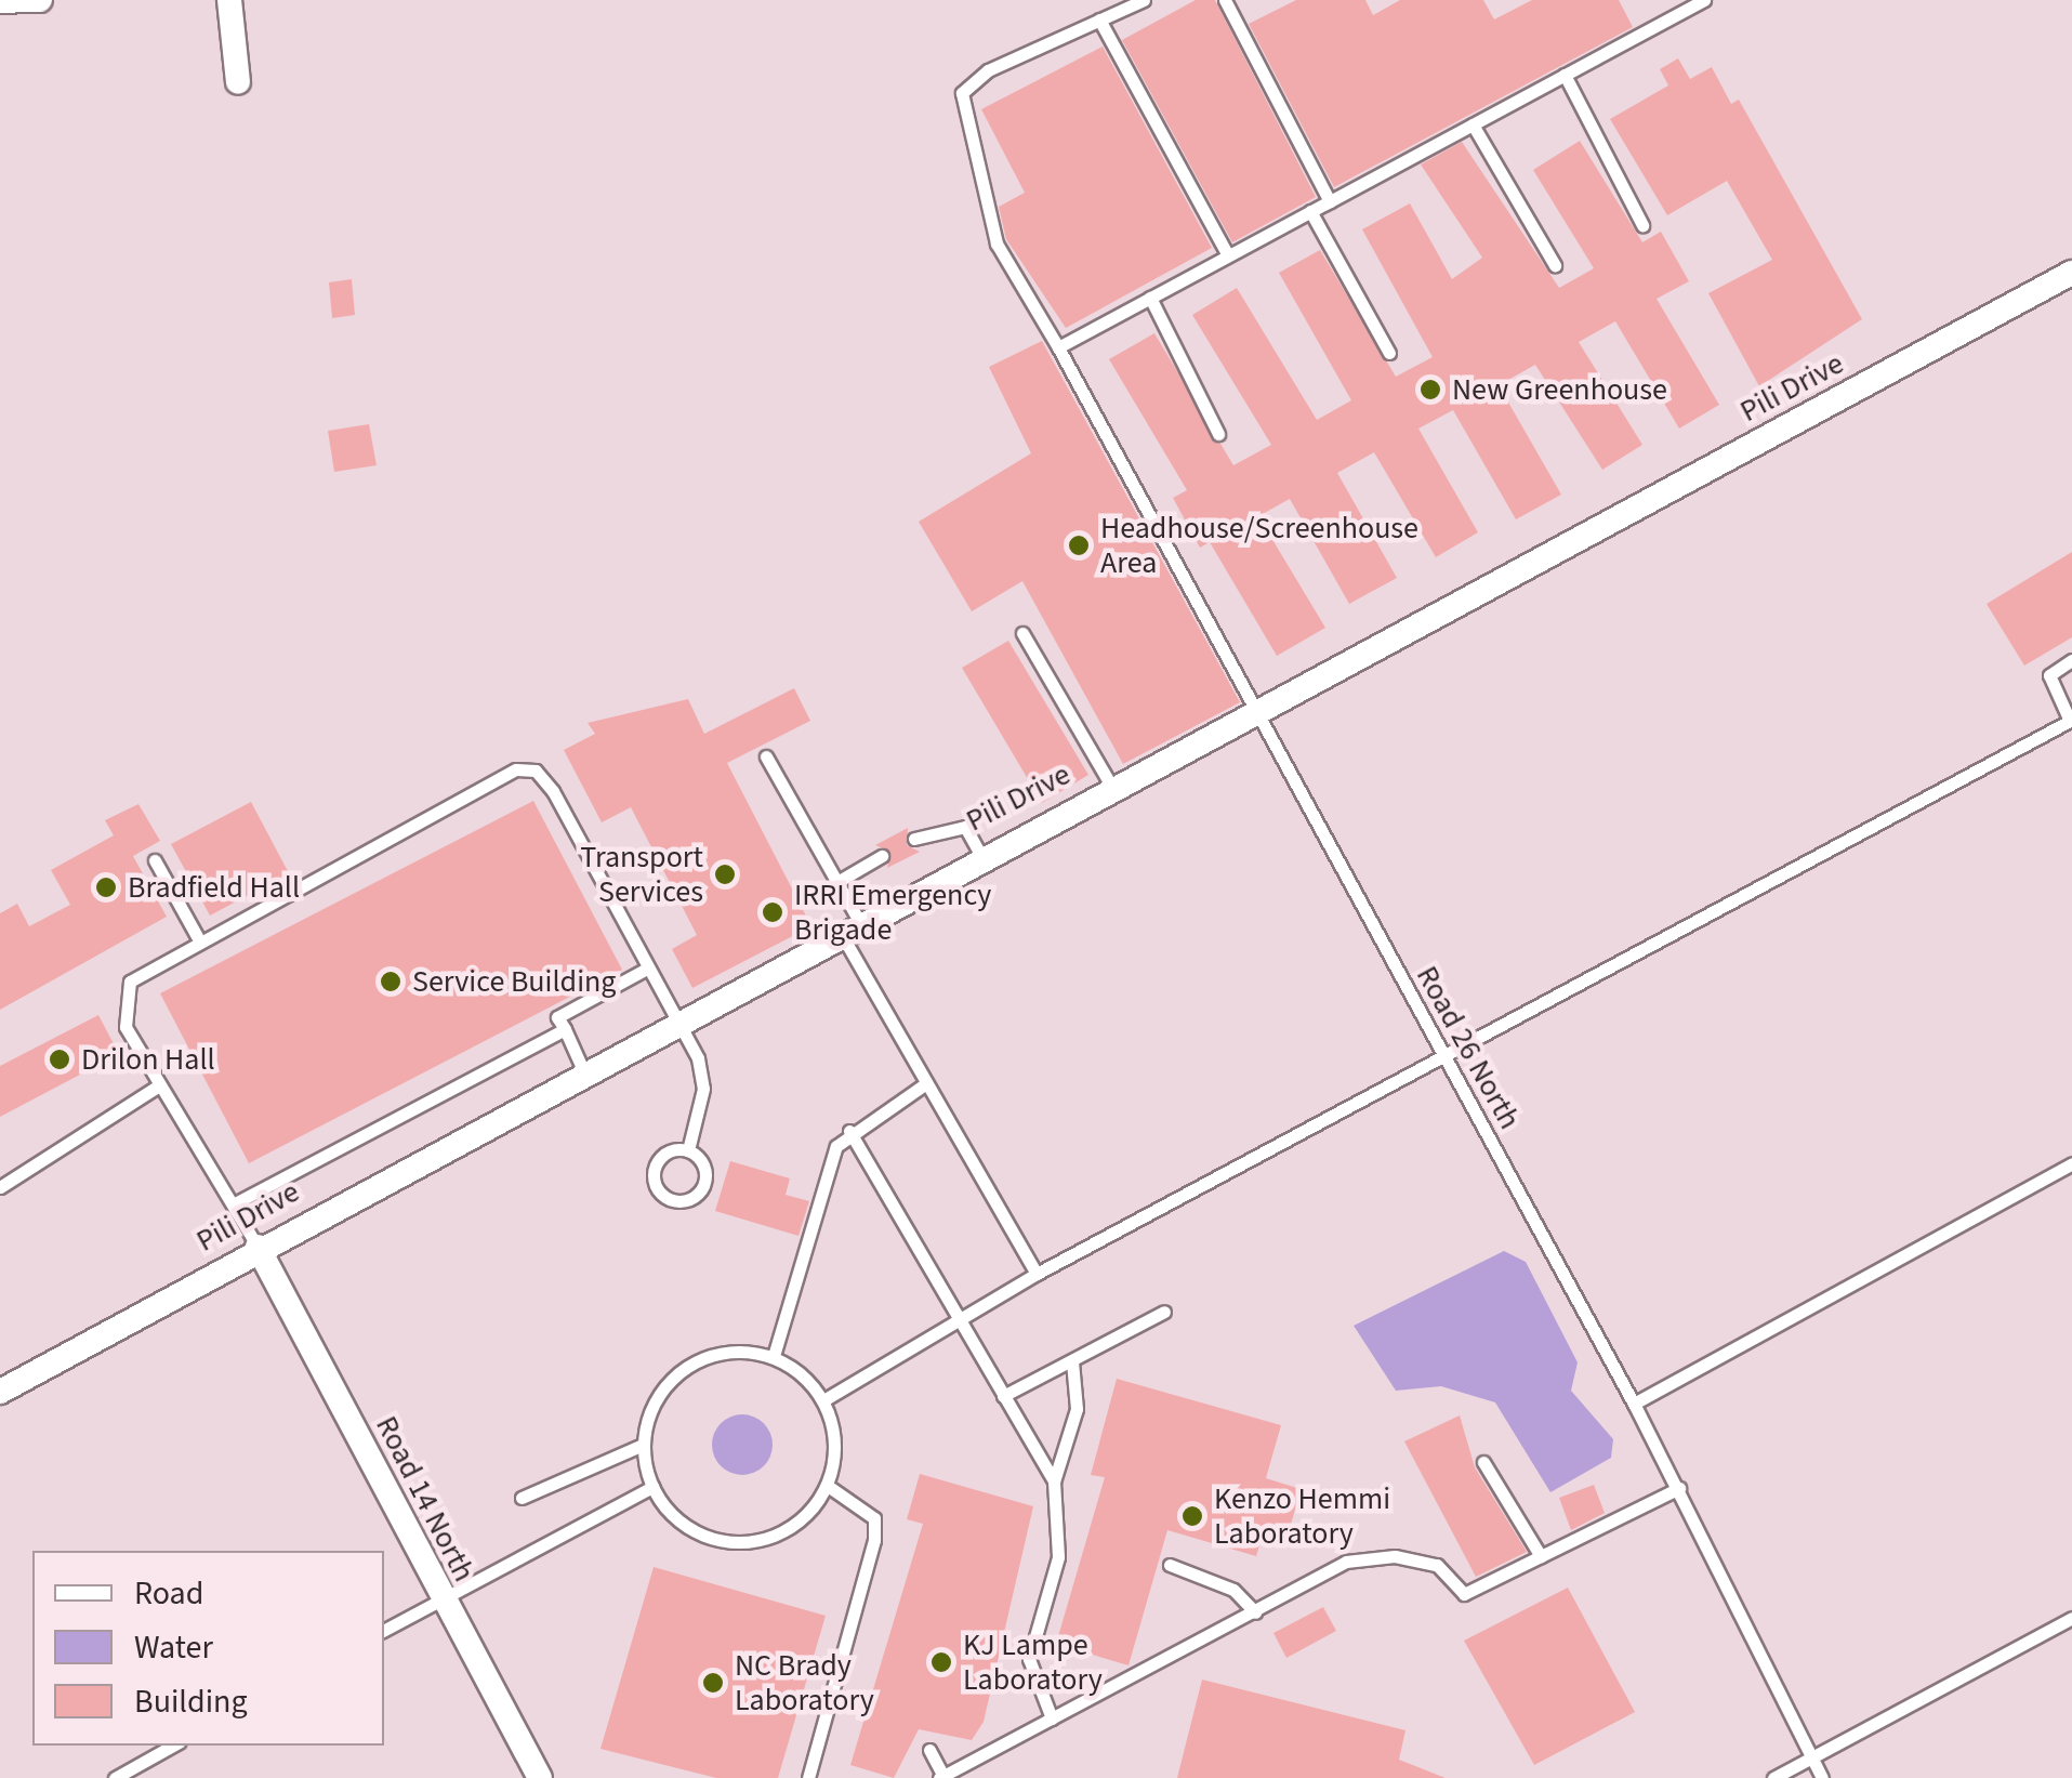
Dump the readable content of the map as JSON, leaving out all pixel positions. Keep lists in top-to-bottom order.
{
  "streets": {
    "street": ["Pili Drive", "Road 14 North"],
    "lane": ["Road 26 North"]
  },
  "crossings": [
    ["Pili Drive", "Road 26 North"],
    ["Pili Drive", "Road 14 North"]
  ],
  "places": [
    "New Greenhouse",
    "Headhouse/Screenhouse Area",
    "Transport Services",
    "Bradfield Hall",
    "IRRI Emergency Brigade",
    "Service Building",
    "Drilon Hall",
    "Kenzo Hemmi Laboratory",
    "KJ Lampe Laboratory",
    "NC Brady Laboratory"
  ],
  "legend": ["Road", "Water", "Building"]
}
